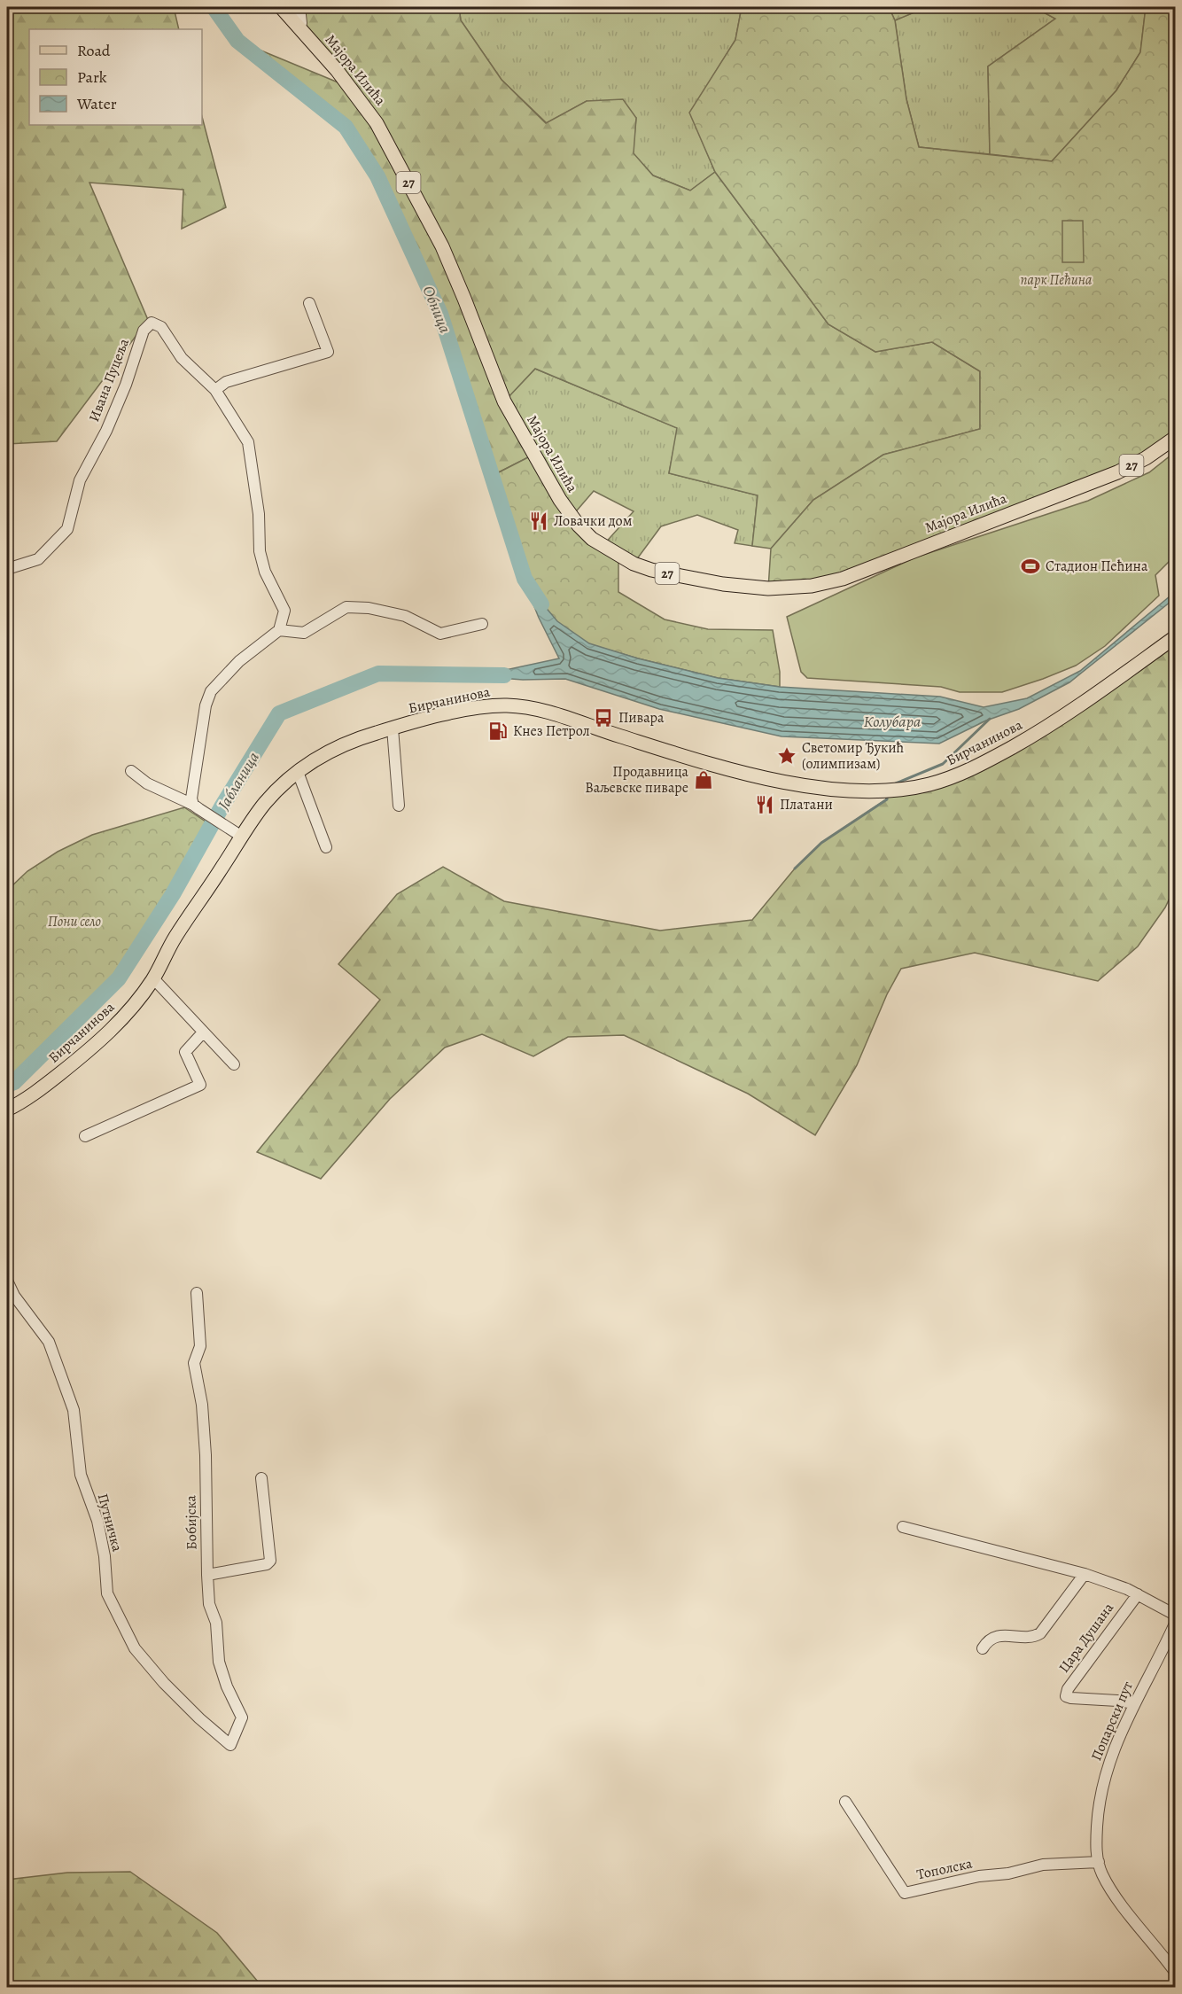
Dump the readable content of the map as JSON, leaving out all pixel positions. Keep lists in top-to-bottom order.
{
  "streets": {
    "main road": ["Мајора Илића", "27", "Бирчанинова"],
    "street": [
      "Ивана Пуцеља",
      "Путничка",
      "Бобијска",
      "Цара Душана",
      "Попарски пут",
      "Тополска"
    ]
  },
  "crossings": [
    ["Путничка", "Бобијска"],
    ["Цара Душана", "Попарски пут"],
    ["Попарски пут", "Тополска"]
  ],
  "water": ["Обница", "Колубара", "Јабланица"],
  "parks": ["парк Пећина", "Пони село"],
  "places": {
    "restaurant": ["Ловачки дом", "Платани"],
    "sports": ["Стадион Пећина"],
    "bus stop": ["Пивара"],
    "fuel station": ["Кнез Петрол"],
    "place": ["Светомир Ђукић (олимпизам)"],
    "shop": ["Продавница Ваљевске пиваре"]
  },
  "legend": ["Road", "Park", "Water"]
}
